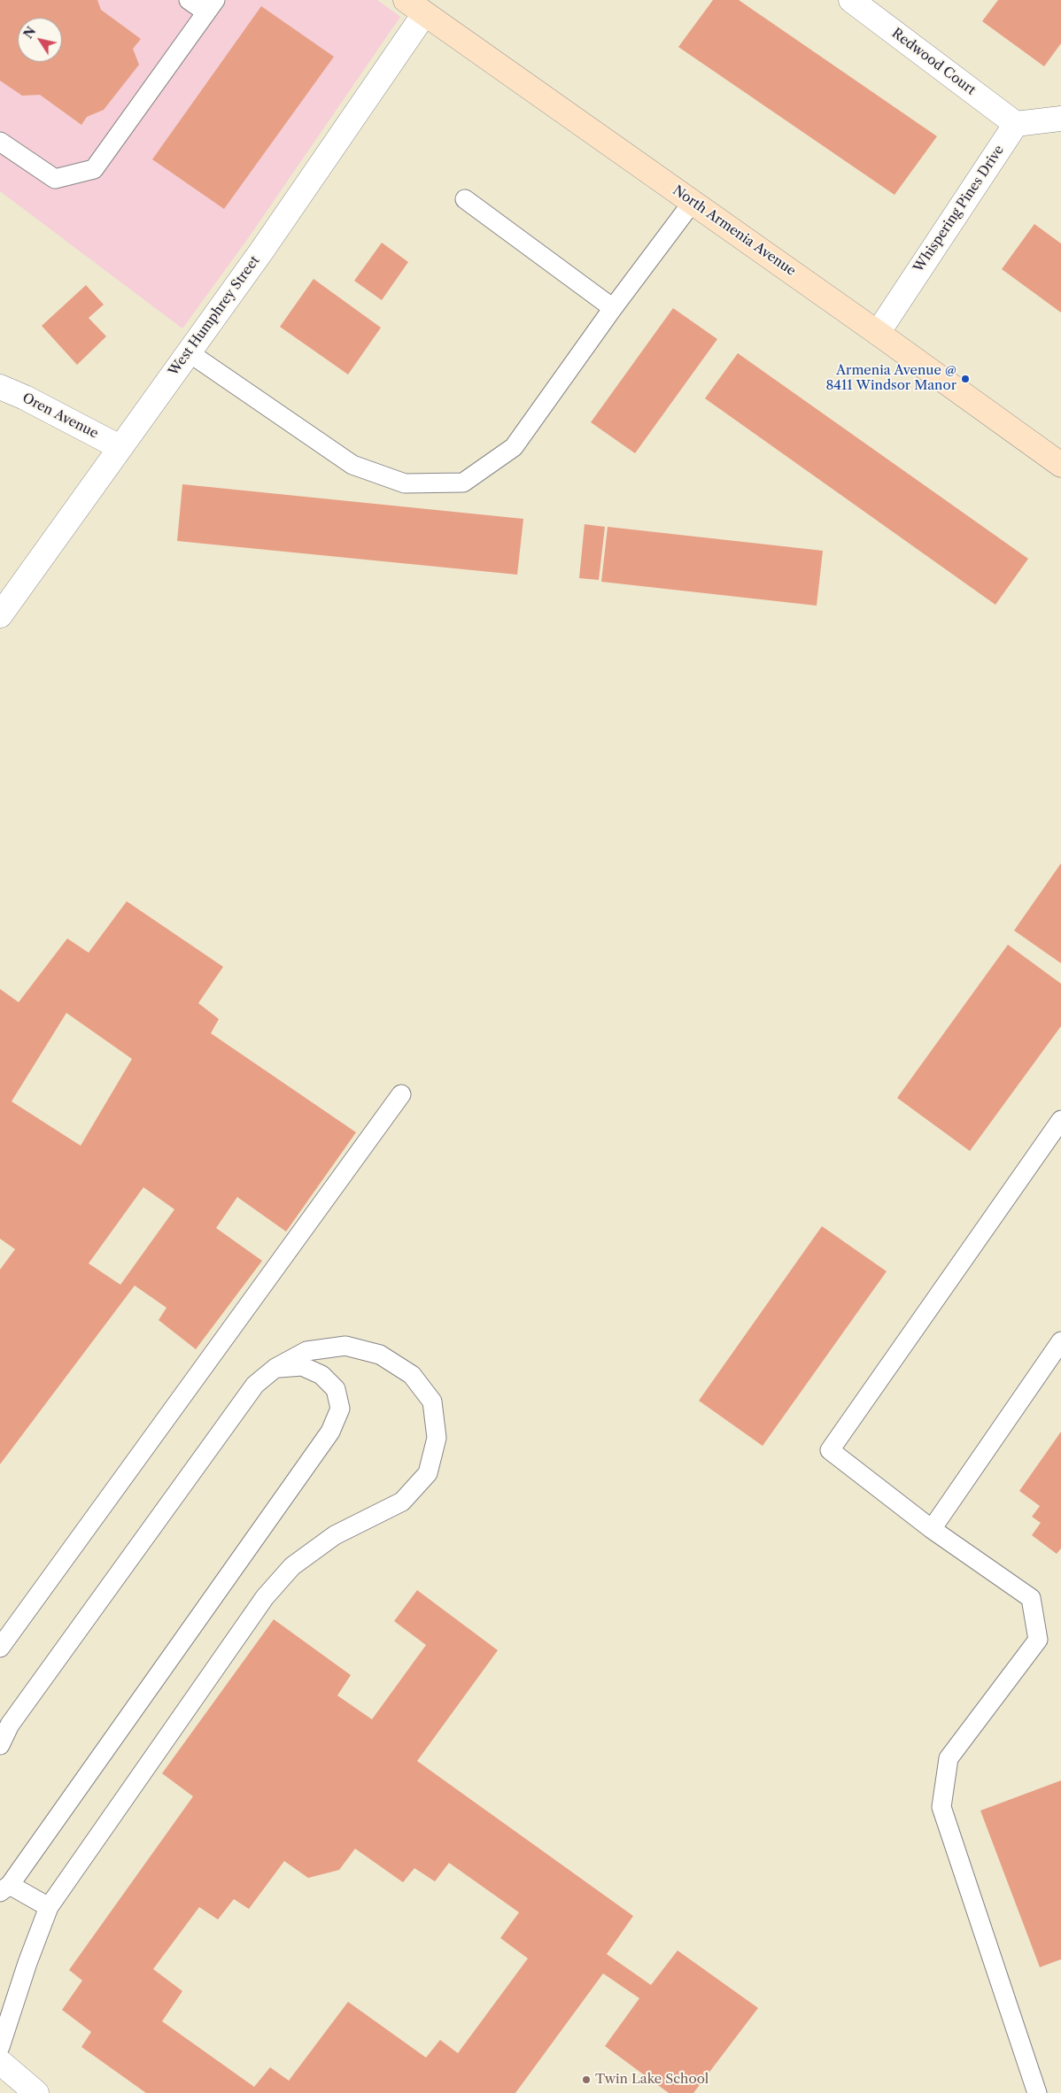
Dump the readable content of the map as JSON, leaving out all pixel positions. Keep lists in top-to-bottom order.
{
  "streets": {
    "main road": ["North Armenia Avenue"],
    "street": [
      "Redwood Court",
      "Whispering Pines Drive",
      "West Humphrey Street",
      "Oren Avenue"
    ]
  },
  "crossings": [
    ["Redwood Court", "Whispering Pines Drive"],
    ["Whispering Pines Drive", "North Armenia Avenue"],
    ["North Armenia Avenue", "West Humphrey Street"],
    ["West Humphrey Street", "Oren Avenue"]
  ],
  "places": ["Armenia Avenue @ 8411 Windsor Manor", "Twin Lake School"],
  "north": "top left"
}
